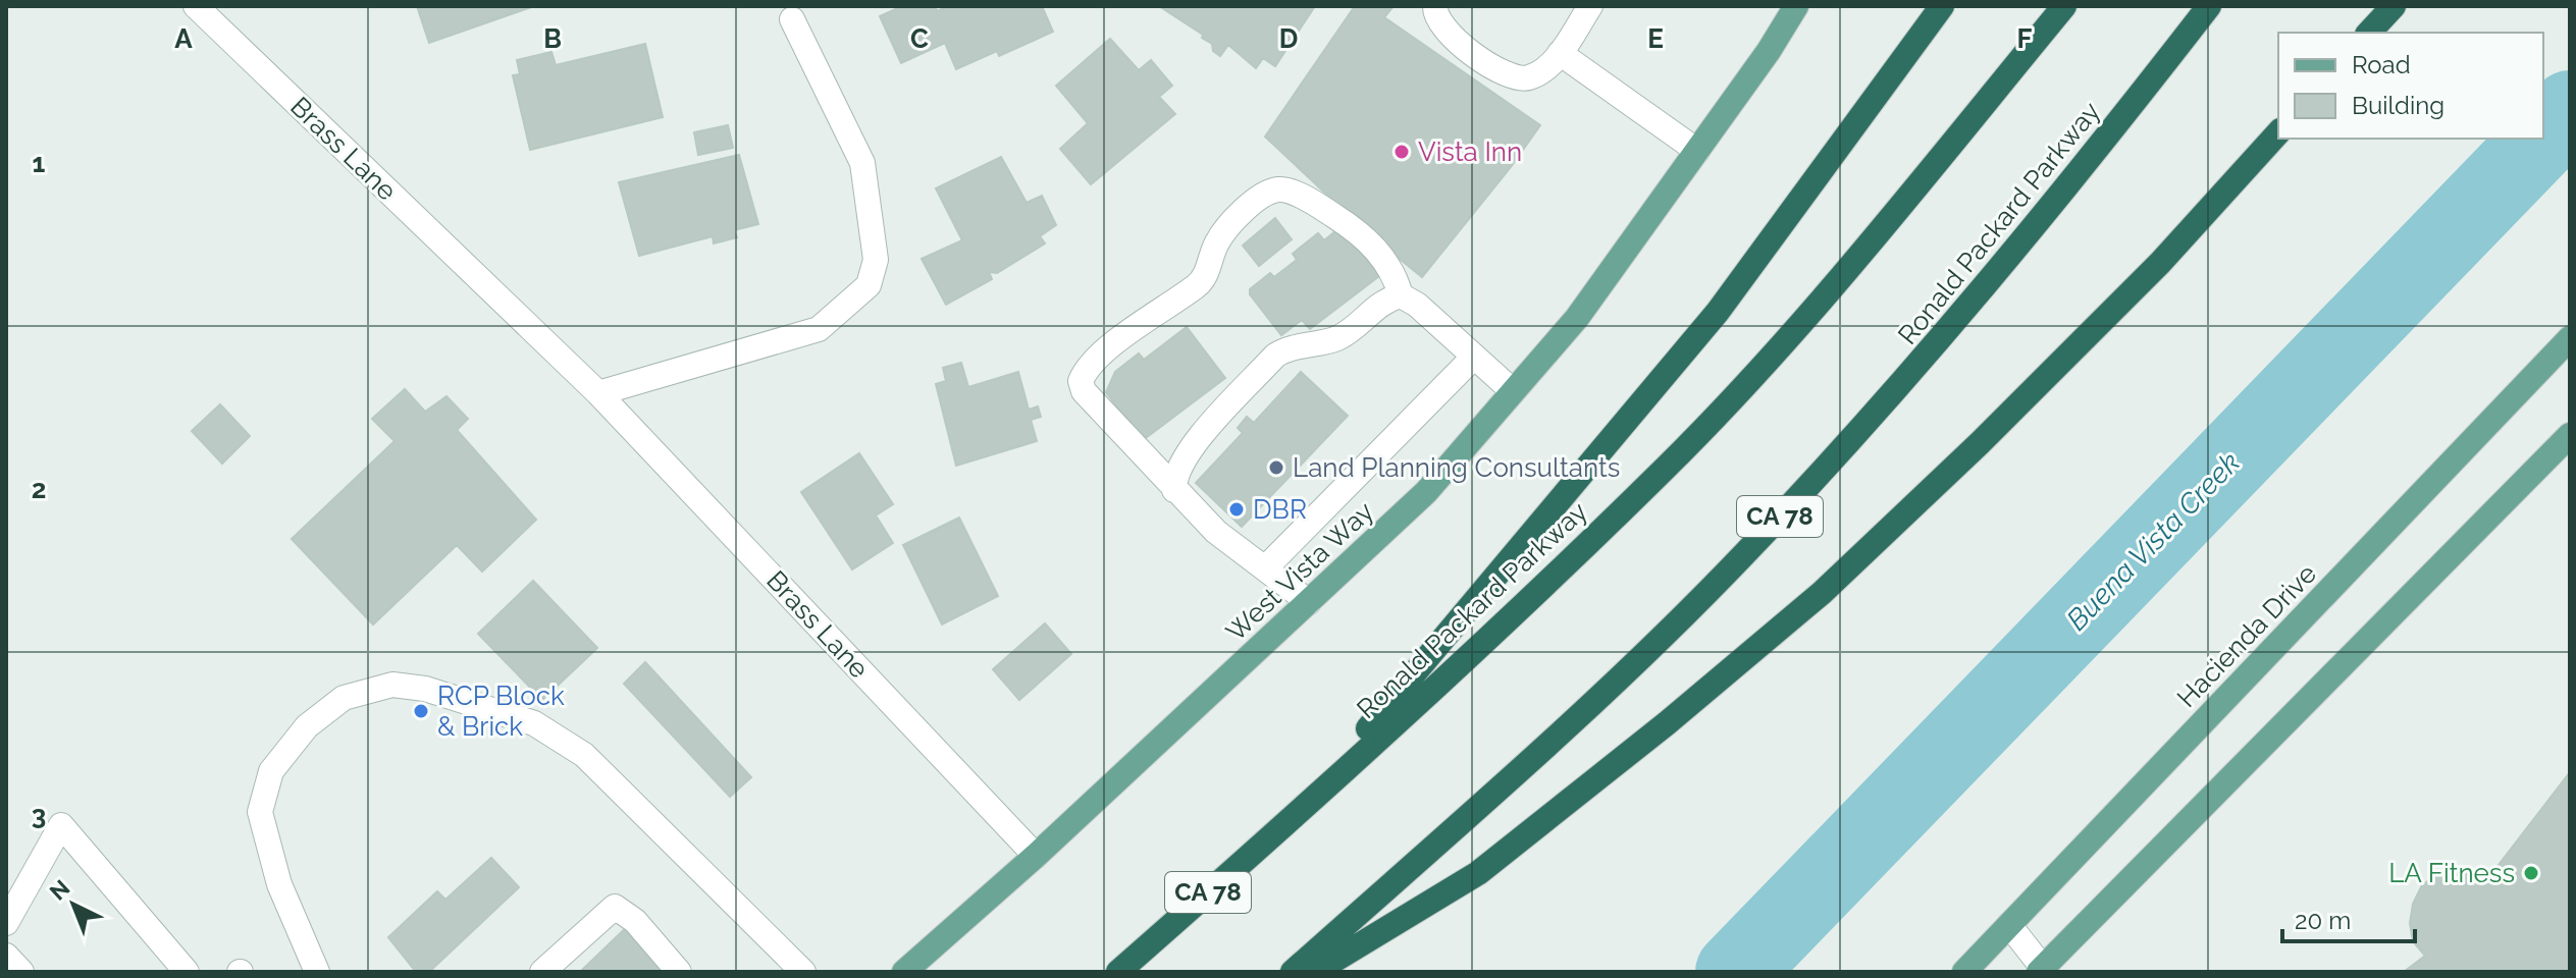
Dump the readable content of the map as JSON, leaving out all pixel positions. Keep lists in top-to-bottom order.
{
  "streets": {
    "highway": ["Ronald Packard Parkway", "CA 78"],
    "main road": ["West Vista Way", "Hacienda Drive"],
    "street": ["Brass Lane"]
  },
  "crossings": [
    ["Brass Lane", "West Vista Way"]
  ],
  "water": ["Buena Vista Creek"],
  "places": [
    "Vista Inn",
    "Land Planning Consultants",
    "DBR",
    "RCP Block & Brick",
    "LA Fitness"
  ],
  "legend": ["Road", "Building"],
  "scale_bar": "20 m",
  "north": "top left",
  "grid": {
    "columns": [
      "A",
      "B",
      "C",
      "D",
      "E",
      "F"
    ],
    "rows": ["1", "2", "3"]
  }
}
